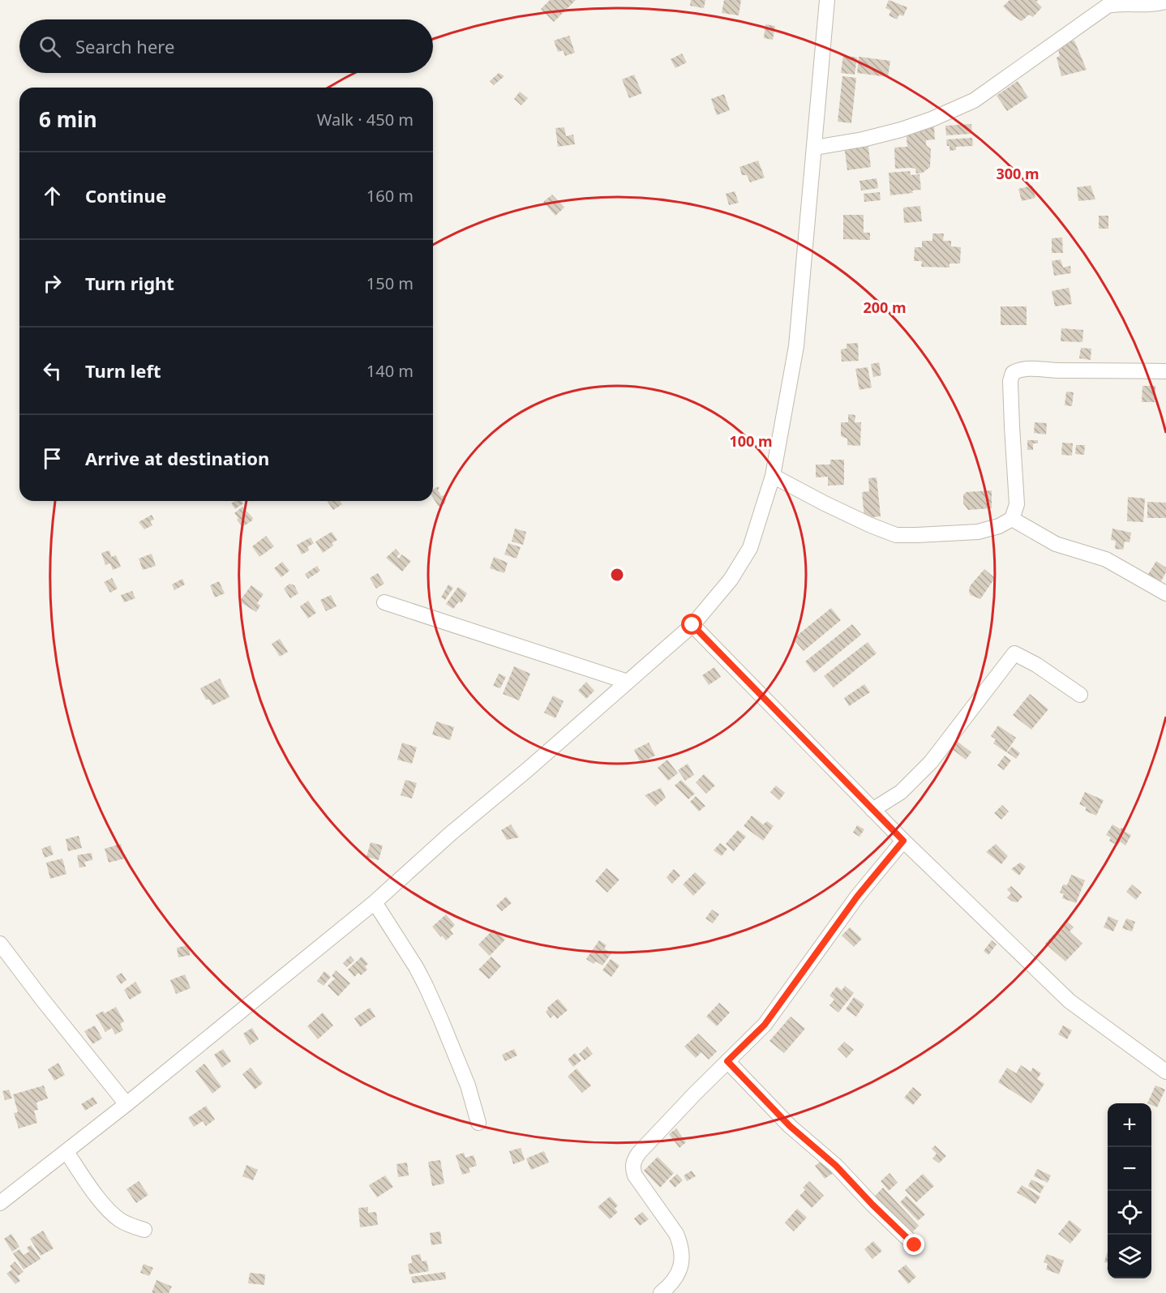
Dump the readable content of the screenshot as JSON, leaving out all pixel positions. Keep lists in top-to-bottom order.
{
  "page": {
    "search": "Search here",
    "heading": ["6 min", "Walk · 450 m"],
    "list": [
      ["Continue", "160 m"],
      ["Turn right", "150 m"],
      ["Turn left", "140 m"],
      "Arrive at destination"
    ],
    "map_buttons": ["+", "−"]
  },
  "rings": ["300 m", "200 m", "100 m"]
}
